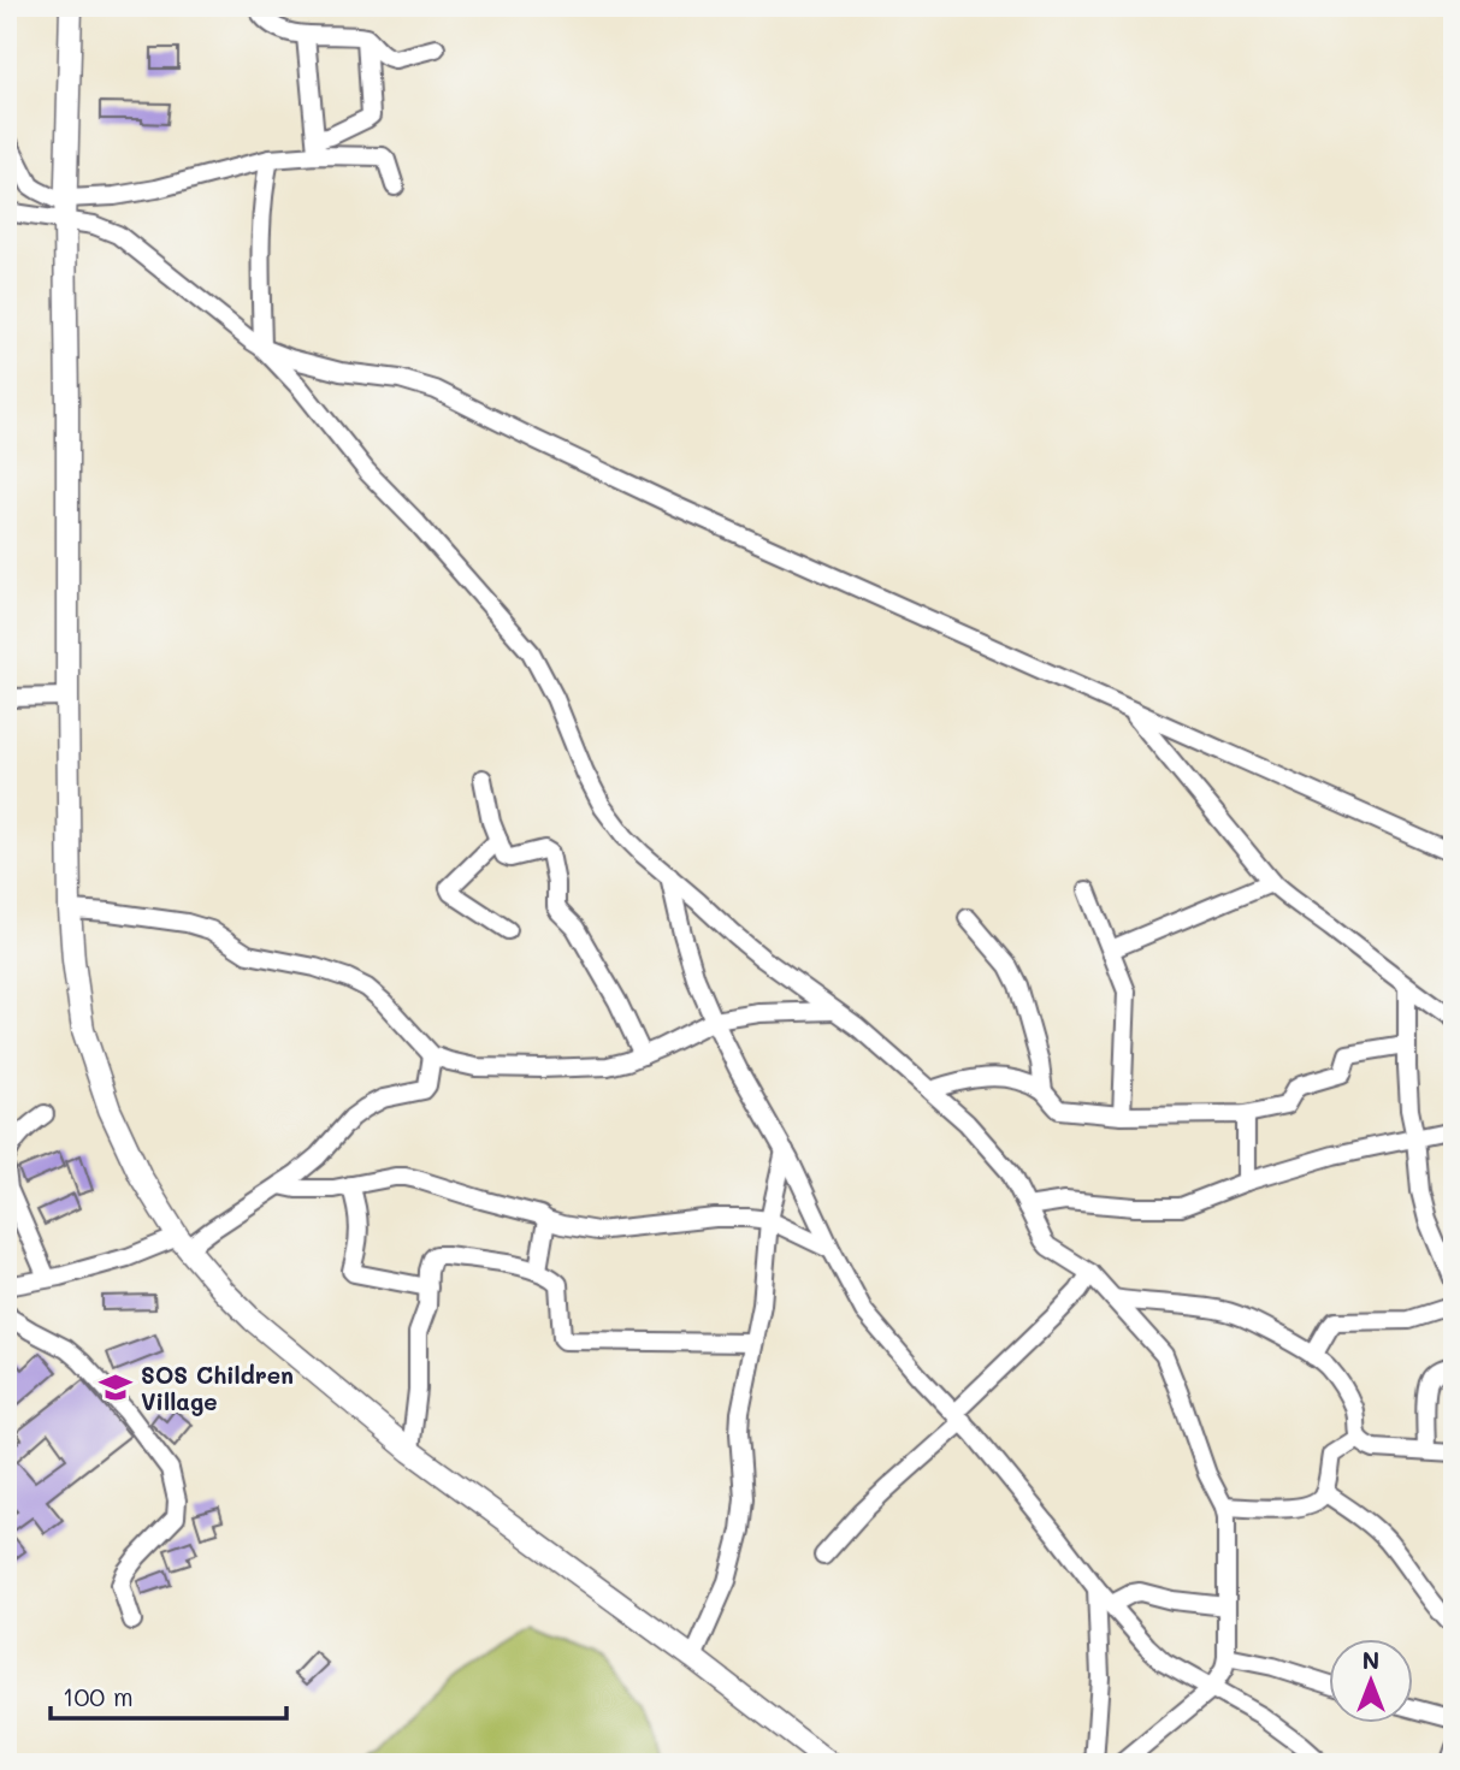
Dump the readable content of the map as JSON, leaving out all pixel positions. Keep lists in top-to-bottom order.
{
  "places": {
    "school or university": ["SOS Children Village"]
  },
  "scale_bar": "100 m",
  "north": "top"
}
